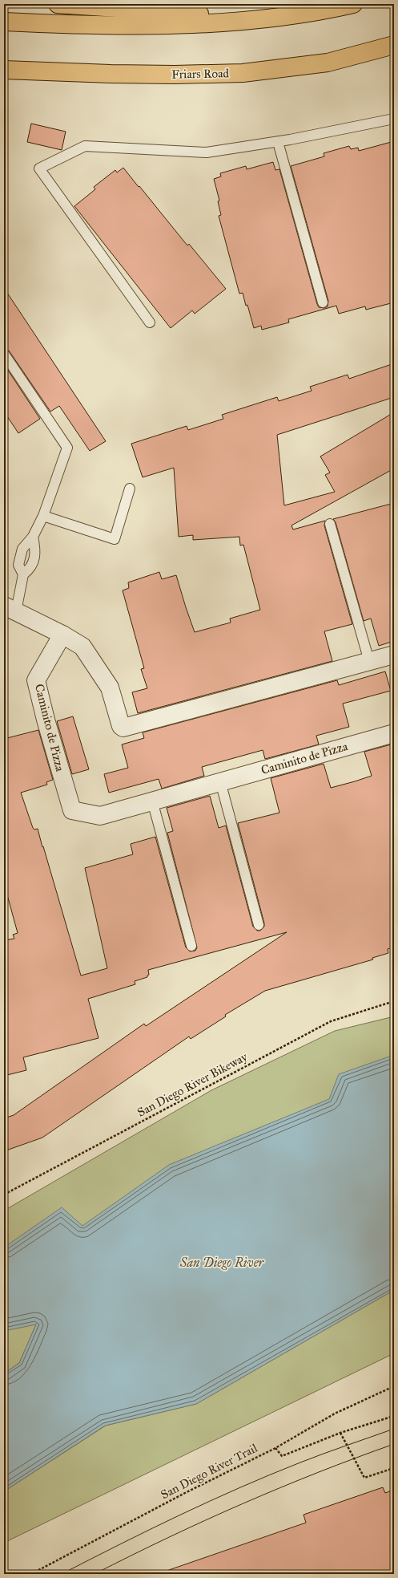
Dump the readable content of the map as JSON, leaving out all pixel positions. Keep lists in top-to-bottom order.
{
  "streets": {
    "highway": ["Friars Road"],
    "street": ["Caminito de Pizza"],
    "path": ["San Diego River Bikeway", "San Diego River Trail"]
  },
  "water": ["San Diego River"]
}
